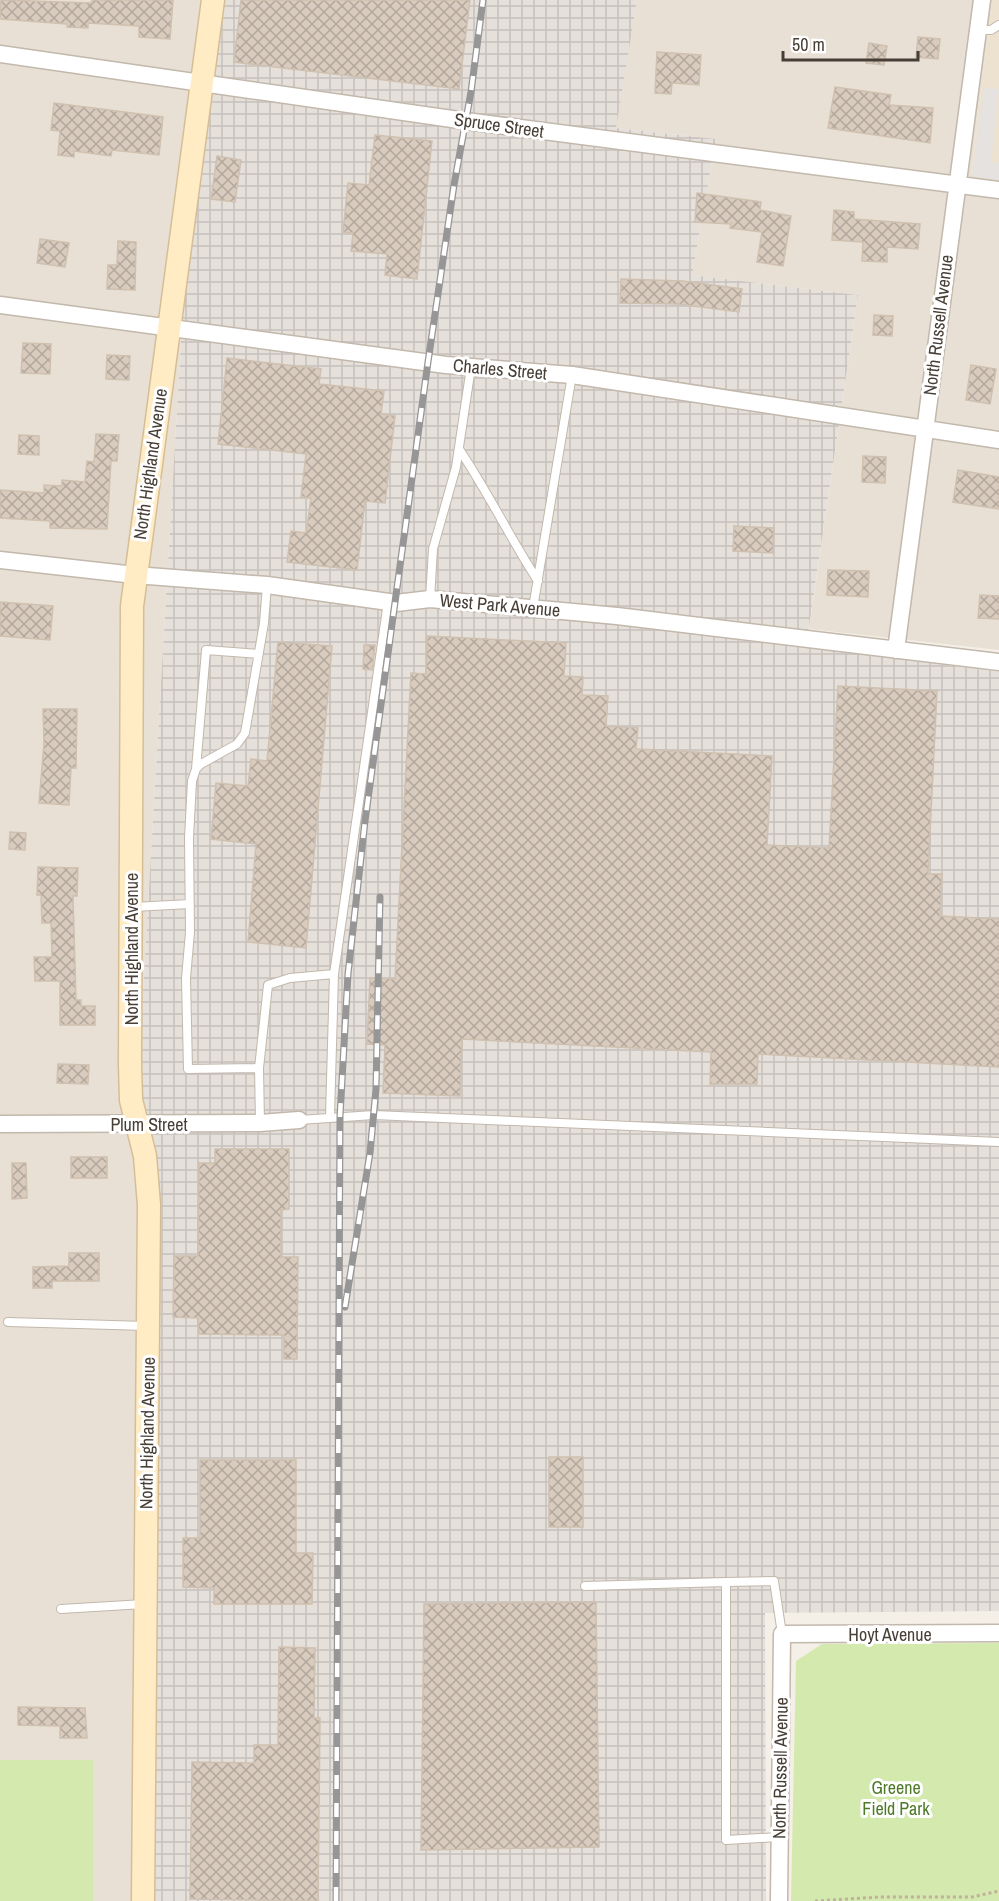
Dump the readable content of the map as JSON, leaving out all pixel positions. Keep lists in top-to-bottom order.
{
  "streets": {
    "street": [
      "Spruce Street",
      "North Russell Avenue",
      "Charles Street",
      "North Highland Avenue",
      "West Park Avenue",
      "Plum Street",
      "Hoyt Avenue"
    ]
  },
  "crossings": [
    ["Spruce Street", "North Russell Avenue"],
    ["Spruce Street", "North Highland Avenue"],
    ["North Russell Avenue", "Charles Street"],
    ["North Russell Avenue", "West Park Avenue"],
    ["North Russell Avenue", "Hoyt Avenue"],
    ["Charles Street", "North Highland Avenue"],
    ["North Highland Avenue", "West Park Avenue"],
    ["North Highland Avenue", "Plum Street"]
  ],
  "parks": ["Greene Field Park"],
  "scale_bar": "50 m"
}
